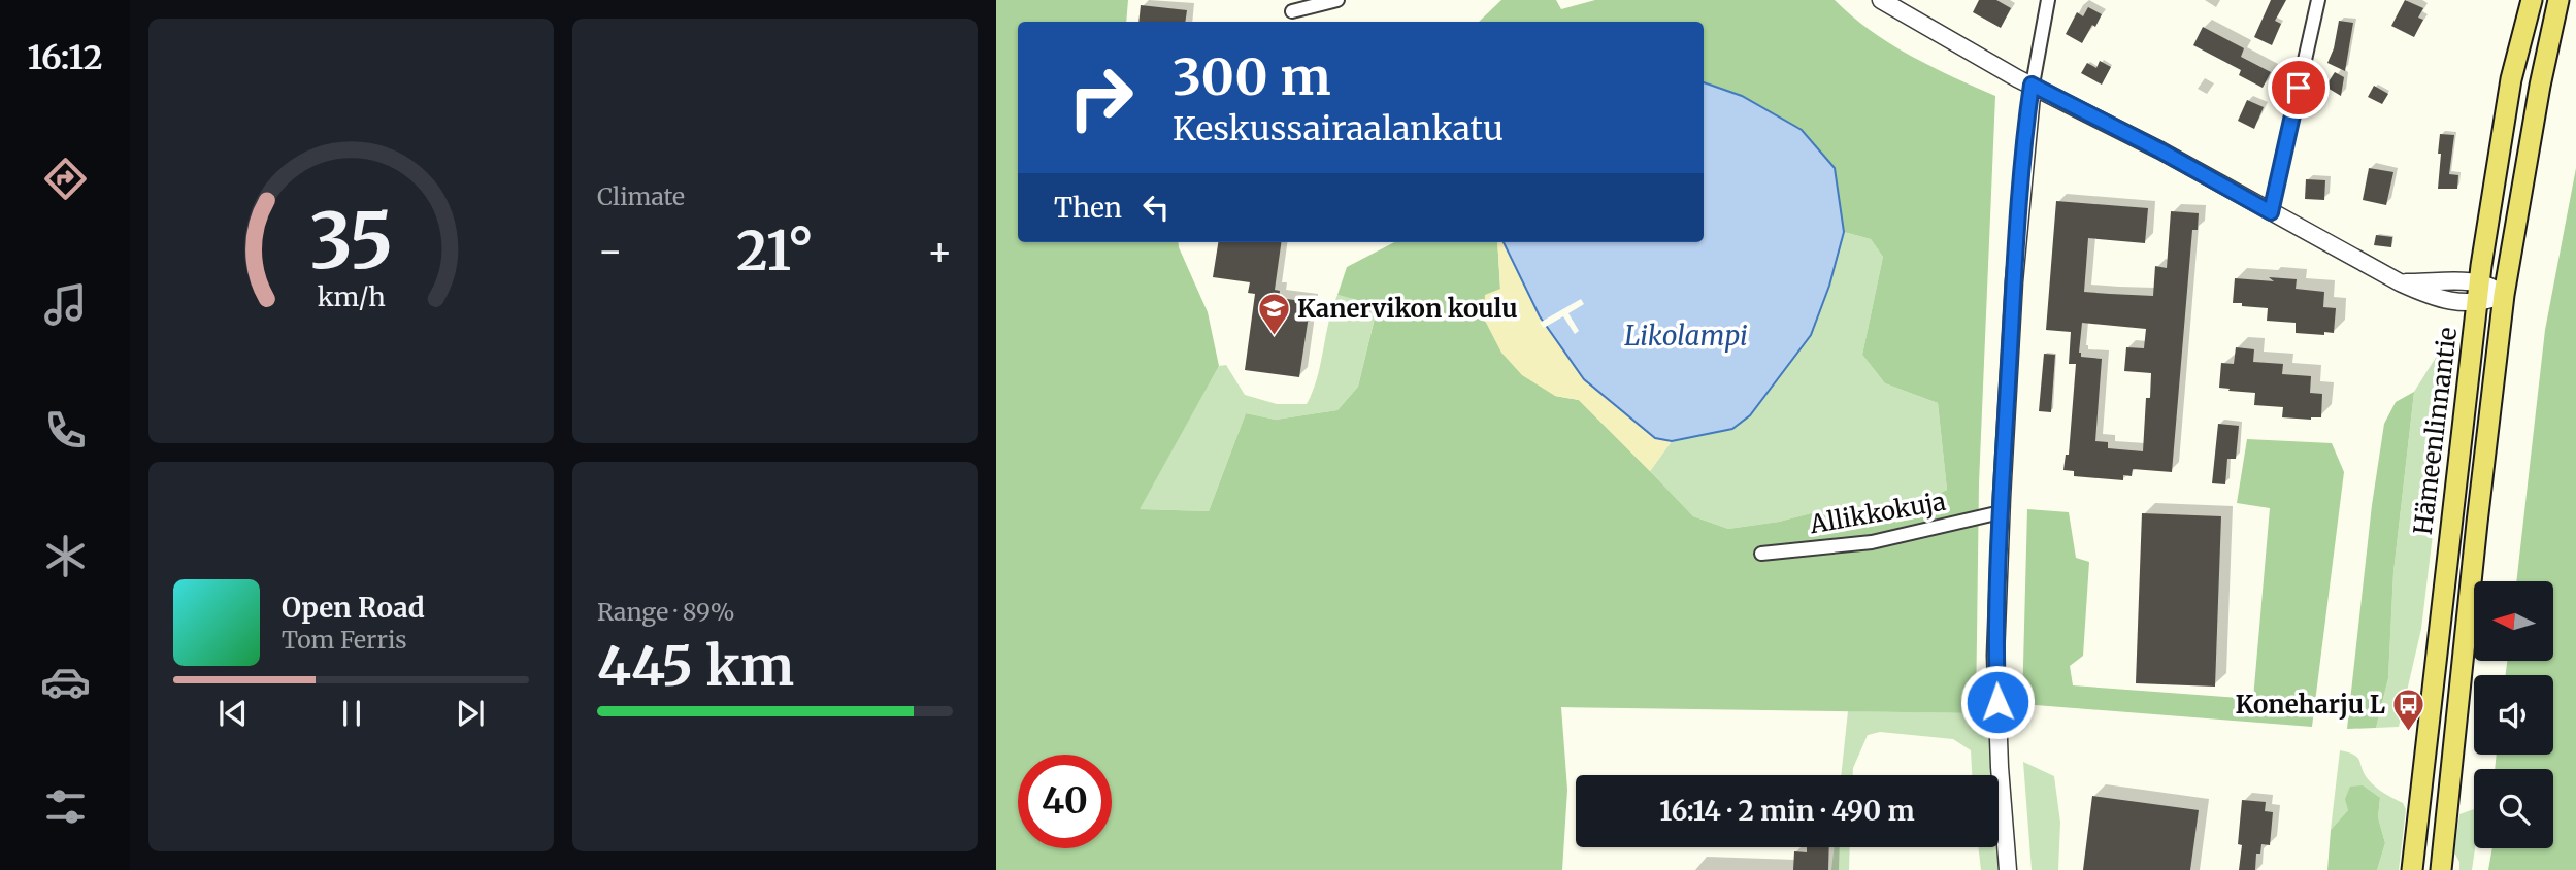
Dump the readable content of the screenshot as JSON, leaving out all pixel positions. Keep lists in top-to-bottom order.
{
  "streets": {
    "main road": ["Hämeenlinnantie"],
    "street": ["Allikkokuja"]
  },
  "water": ["Likolampi"],
  "places": {
    "school or university": ["Kanervikon koulu"],
    "bus stop": ["Koneharju L"]
  },
  "north": "left",
  "page": {
    "tabs": "16:12",
    "tile": [
      "Climate",
      ["Range · 89%", "445 km"]
    ],
    "turn": ["300 m", "Keskussairaalankatu"],
    "then": "Then",
    "heat": ["−", "21°", "+"],
    "song": ["Open Road", "Tom Ferris"],
    "limit": "40",
    "trip": "16:14 · 2 min · 490 m",
    "gauge": ["35", "km/h"]
  }
}
